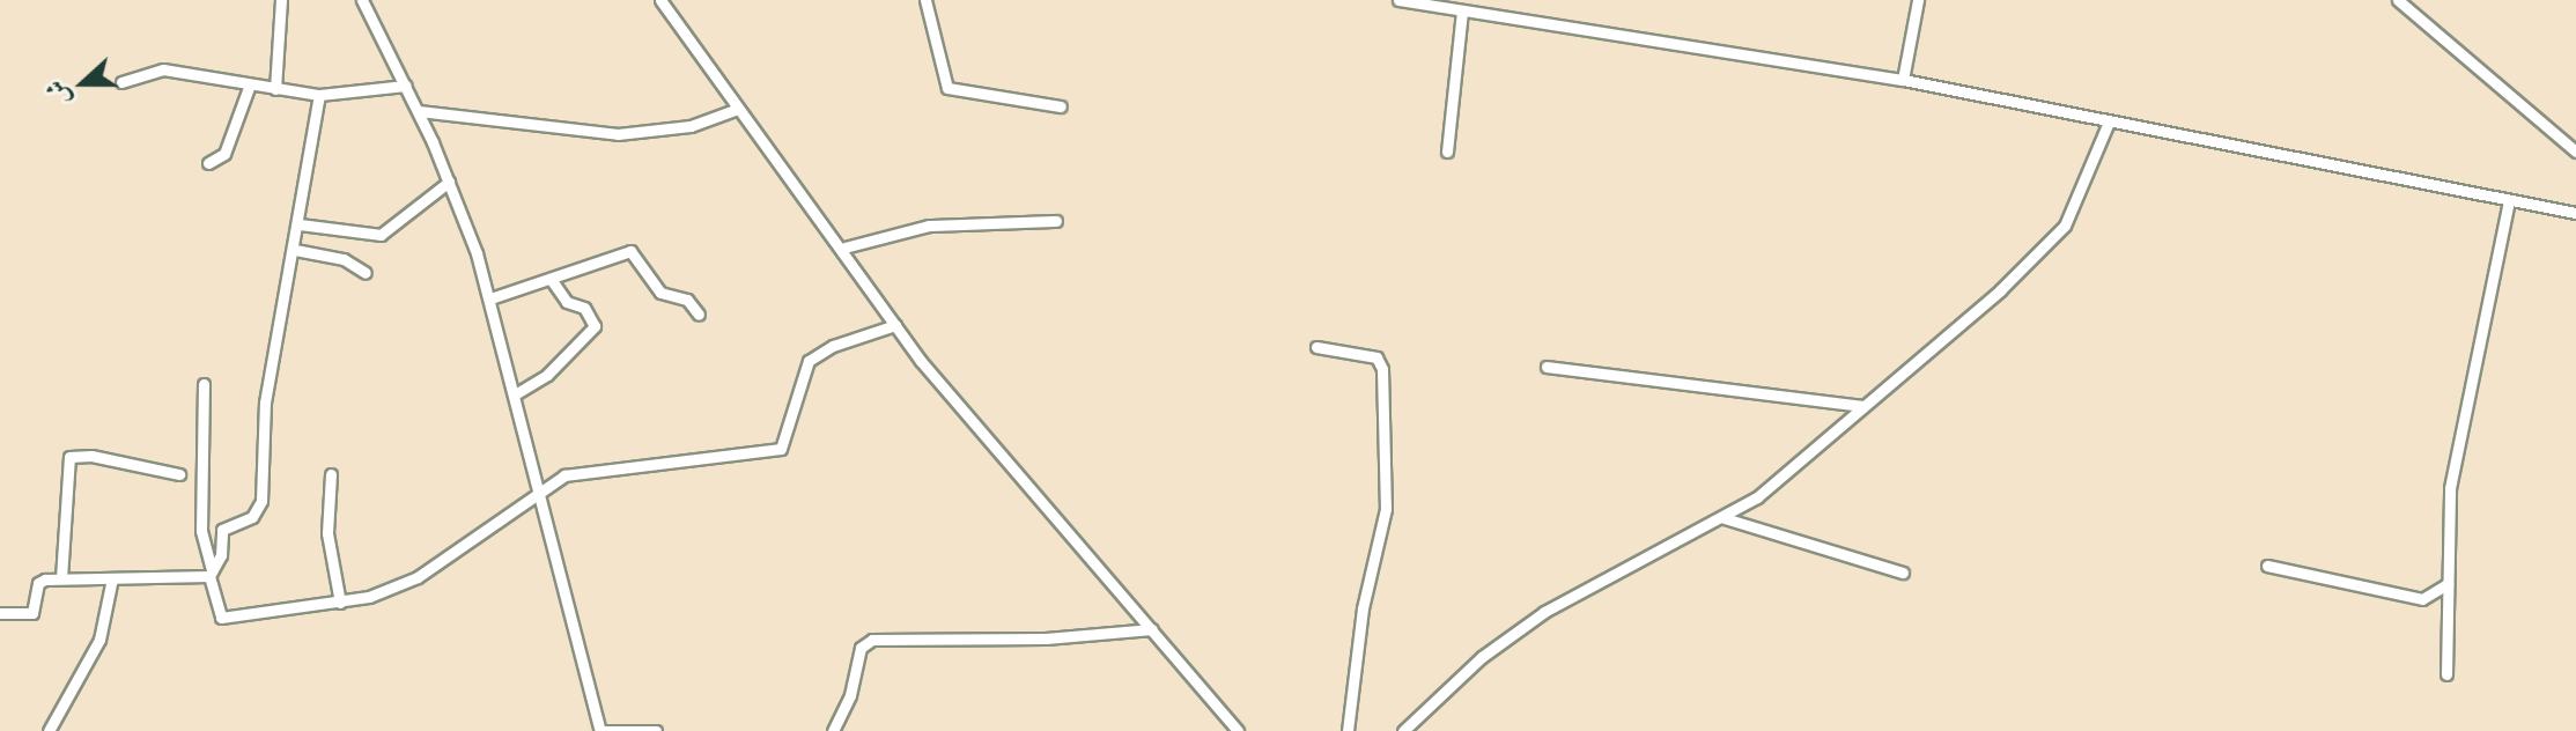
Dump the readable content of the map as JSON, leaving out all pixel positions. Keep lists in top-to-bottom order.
{
  "north": "left"
}
